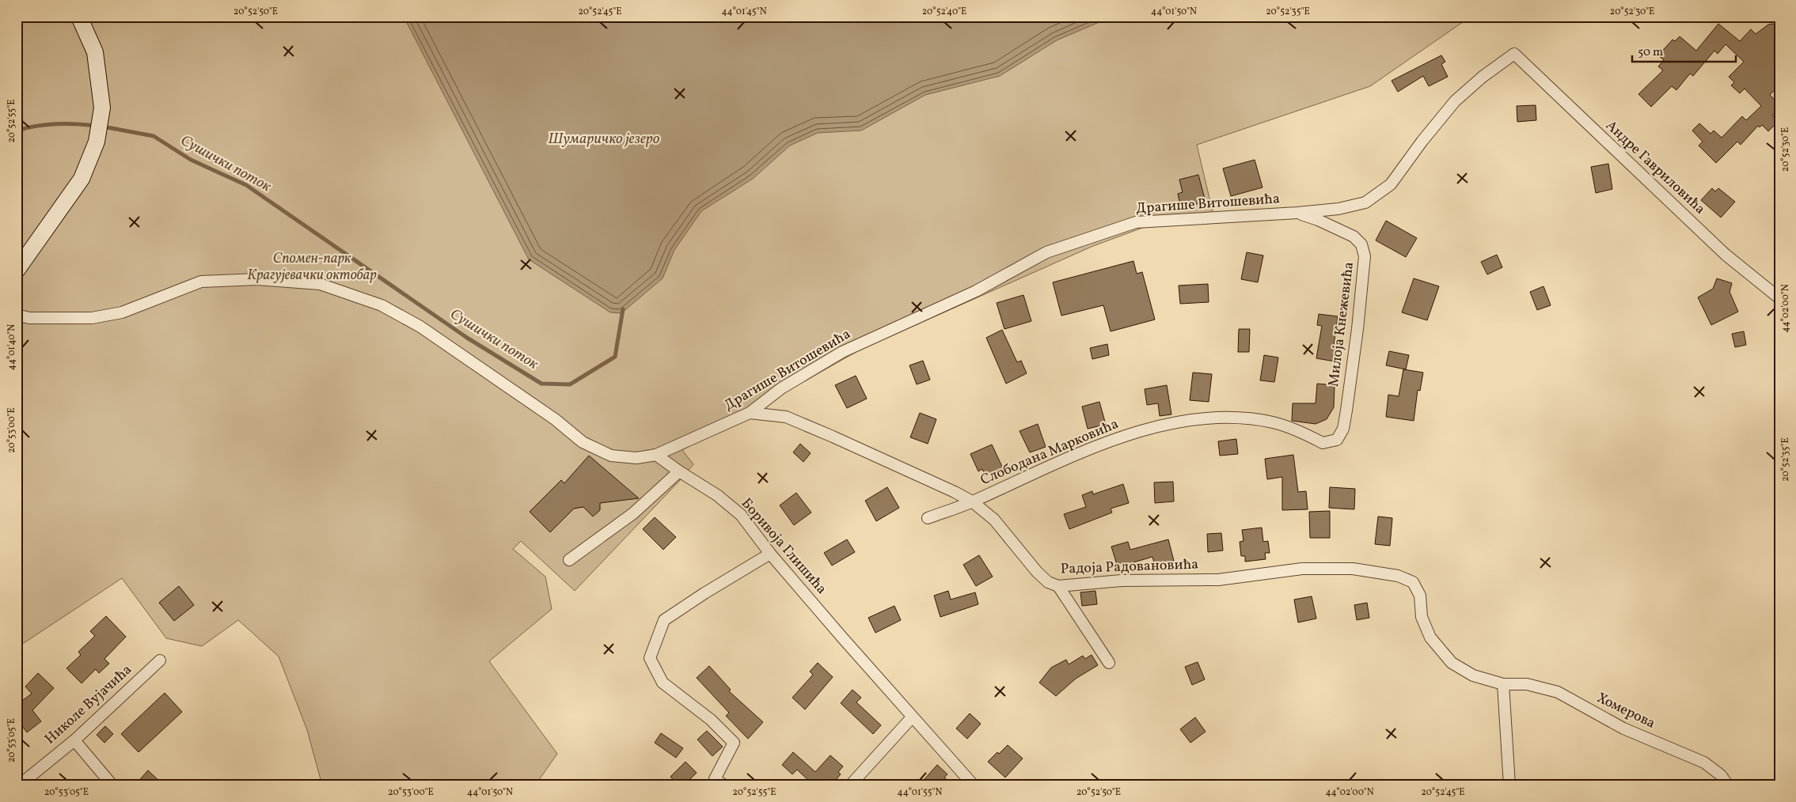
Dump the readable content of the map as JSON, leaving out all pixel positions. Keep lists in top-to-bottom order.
{
  "streets": {
    "street": [
      "Андре Гавриловића",
      "Драгише Витошевића",
      "Милоја Кнежевића",
      "Слободана Марковића",
      "Боривоја Глишића",
      "Радоја Радовановића",
      "Николе Вујачића",
      "Хомерова"
    ]
  },
  "crossings": [
    ["Андре Гавриловића", "Драгише Витошевића"],
    ["Драгише Витошевића", "Милоја Кнежевића"],
    ["Драгише Витошевића", "Боривоја Глишића"],
    ["Драгише Витошевића", "Радоја Радовановића"],
    ["Милоја Кнежевића", "Слободана Марковића"],
    ["Слободана Марковића", "Радоја Радовановића"],
    ["Радоја Радовановића", "Хомерова"]
  ],
  "water": ["Шумаричко језеро", "Сушички поток"],
  "parks": ["Спомен-парк Крагујевачки октобар"],
  "scale_bar": "50 m",
  "coordinates": [
    "20°52'50\"E",
    "20°52'45\"E",
    "44°01'45\"N",
    "20°52'40\"E",
    "44°01'50\"N",
    "20°52'35\"E",
    "20°52'30\"E",
    "20°52'55\"E",
    "44°02'00\"N",
    "44°01'40\"N",
    "20°53'00\"E",
    "20°53'05\"E",
    "44°01'55\"N"
  ]
}
